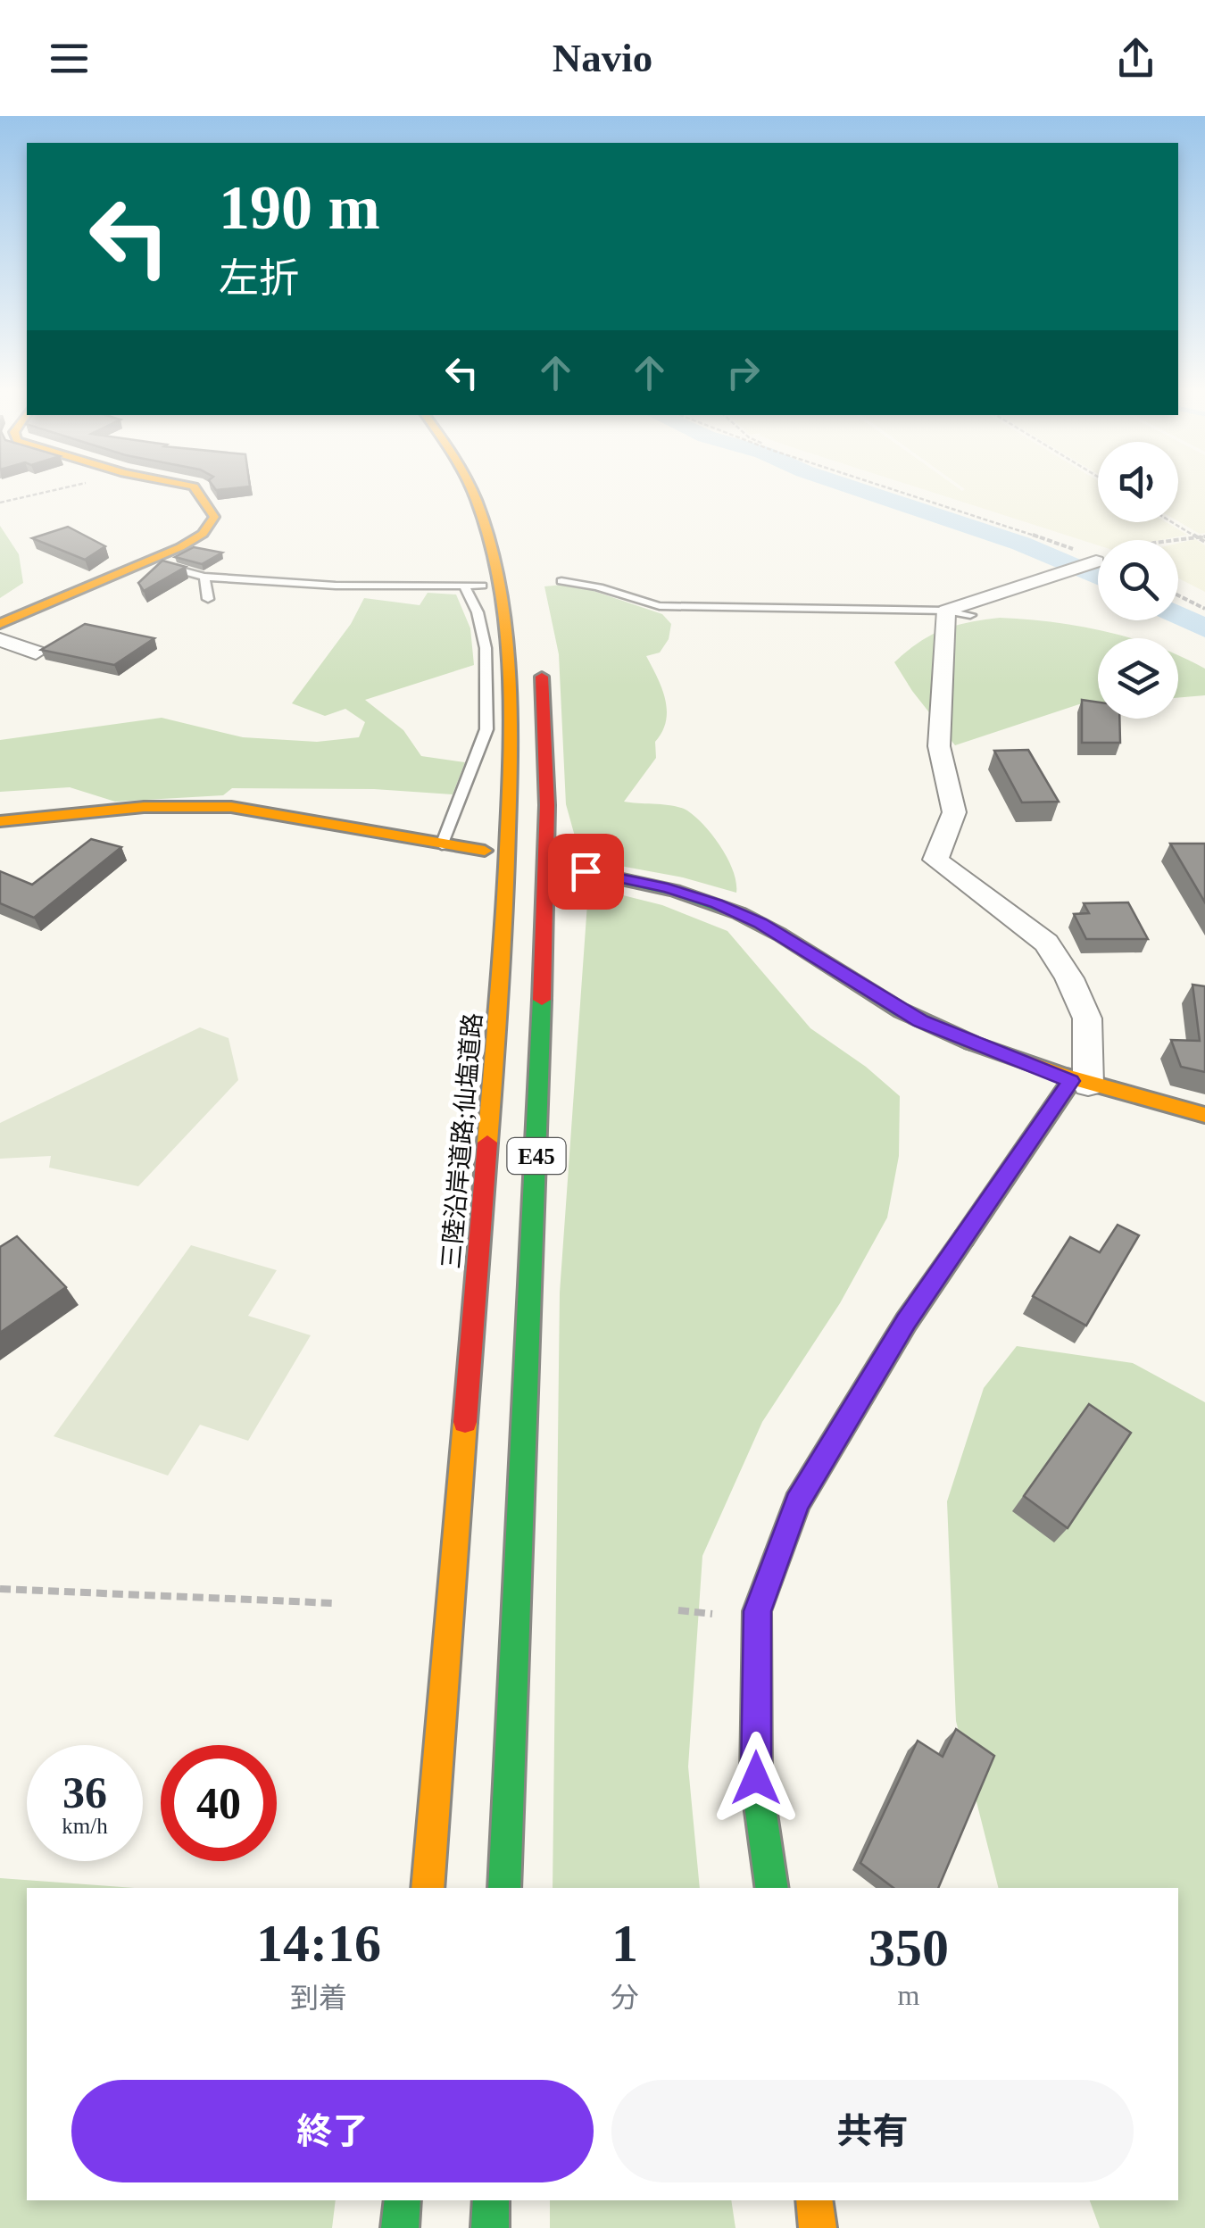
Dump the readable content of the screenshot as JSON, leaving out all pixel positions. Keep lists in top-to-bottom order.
{
  "streets": {
    "main road": ["三陸沿岸道路;仙塩道路", "E45"]
  },
  "page": {
    "header": "Navio",
    "turn": ["190 m", "左折"],
    "speed": "36 km/h",
    "limit": "40",
    "eta": [
      "14:16",
      "到着",
      "1",
      "分",
      "350",
      "m"
    ],
    "buttons": ["終了", "共有"]
  }
}
